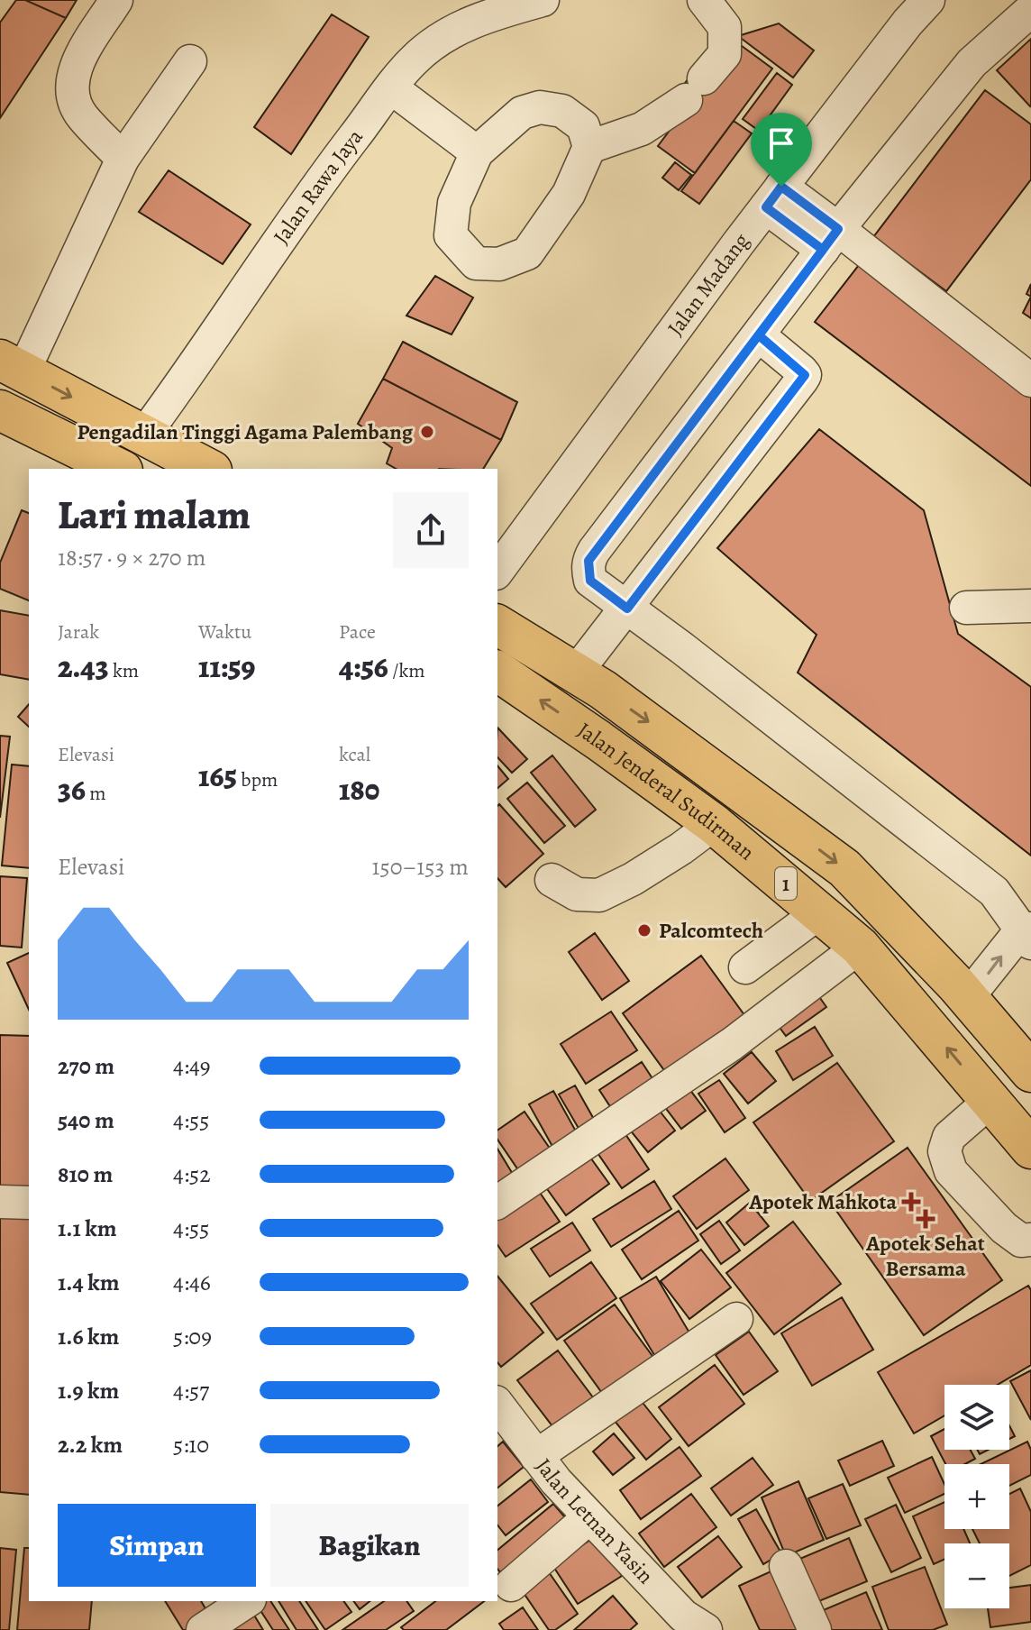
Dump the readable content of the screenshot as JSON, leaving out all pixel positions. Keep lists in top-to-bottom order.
{
  "streets": {
    "highway": ["Jalan Jenderal Sudirman", "1"],
    "street": ["Jalan Rawa Jaya", "Jalan Madang", "Jalan Letnan Yasin"]
  },
  "places": {
    "other": ["Pengadilan Tinggi Agama Palembang", "Palcomtech"],
    "health": ["Apotek Mahkota", "Apotek Sehat Bersama"]
  },
  "page": {
    "heading": ["Lari malam", "18:57 · 9 × 270 m"],
    "stats": [
      ["Jarak", "2.43 km"],
      ["Waktu", "11:59"],
      ["Pace", "4:56 /km"],
      ["Elevasi", "36 m"],
      ["165 bpm"],
      ["kcal", "180"]
    ],
    "chart": ["Elevasi", "150–153 m"],
    "list": [
      {
        "name": "270 m",
        "note": "4:49"
      },
      {
        "name": "540 m",
        "note": "4:55"
      },
      {
        "name": "810 m",
        "note": "4:52"
      },
      {
        "name": "1.1 km",
        "note": "4:55"
      },
      {
        "name": "1.4 km",
        "note": "4:46"
      },
      {
        "name": "1.6 km",
        "note": "5:09"
      },
      {
        "name": "1.9 km",
        "note": "4:57"
      },
      {
        "name": "2.2 km",
        "note": "5:10"
      }
    ],
    "map_buttons": ["+", "−"],
    "buttons": ["Simpan", "Bagikan"]
  }
}
